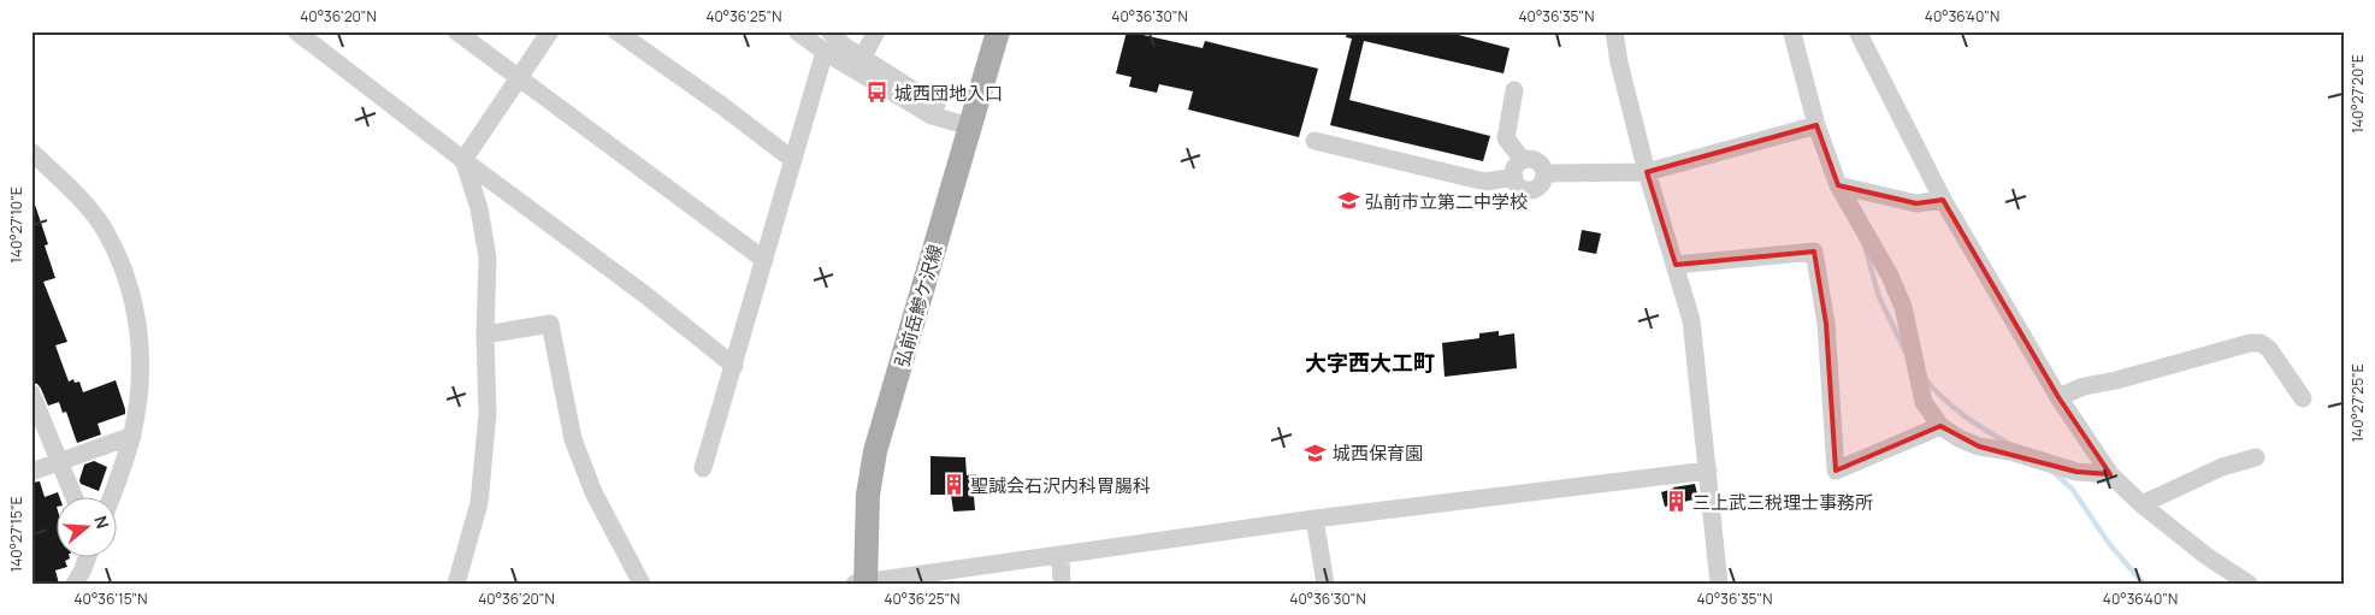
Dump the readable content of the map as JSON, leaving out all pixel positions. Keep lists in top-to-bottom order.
{
  "streets": {
    "main road": ["弘前岳鰺ケ沢線"]
  },
  "districts": ["大字西大工町"],
  "places": {
    "bus stop": ["城西団地入口"],
    "school or university": ["弘前市立第二中学校", "城西保育園"],
    "building": ["聖誠会石沢内科胃腸科", "三上武三税理士事務所"]
  },
  "north": "right",
  "coordinates": [
    "40°36'20\"N",
    "40°36'25\"N",
    "40°36'30\"N",
    "40°36'35\"N",
    "40°36'40\"N",
    "140°27'20\"E",
    "140°27'10\"E",
    "140°27'25\"E",
    "140°27'15\"E",
    "40°36'15\"N"
  ]
}
